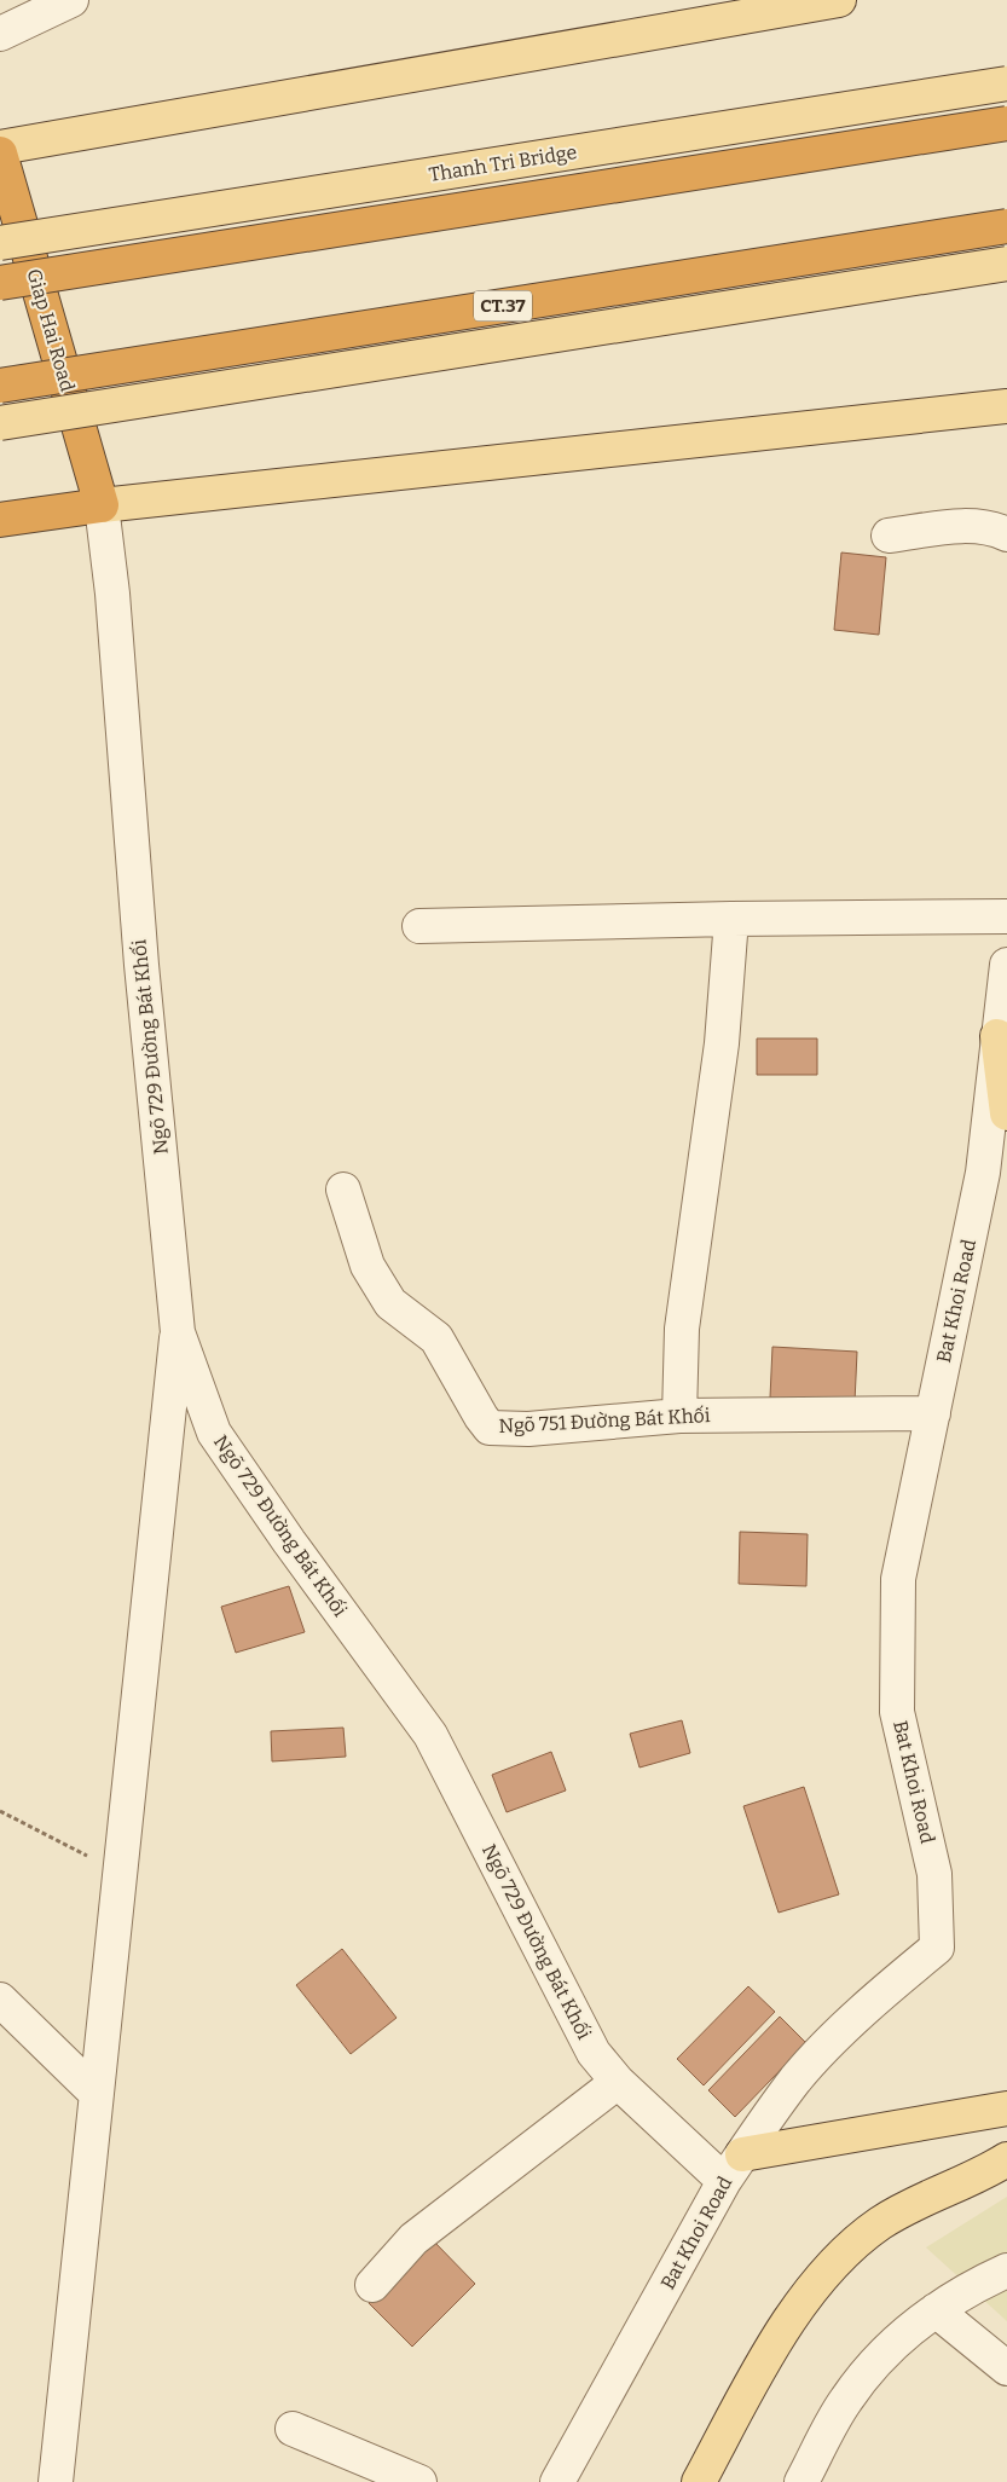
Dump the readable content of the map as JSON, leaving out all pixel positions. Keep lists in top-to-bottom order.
{
  "streets": {
    "highway": ["Thanh Tri Bridge", "CT.37", "Giap Hai Road"],
    "street": ["Ngõ 729 Đường Bát Khối", "Bat Khoi Road", "Ngõ 751 Đường Bát Khối"]
  },
  "crossings": [
    ["Giap Hai Road", "Ngõ 729 Đường Bát Khối"],
    ["Ngõ 729 Đường Bát Khối", "Bat Khoi Road"],
    ["Bat Khoi Road", "Ngõ 751 Đường Bát Khối"]
  ]
}
